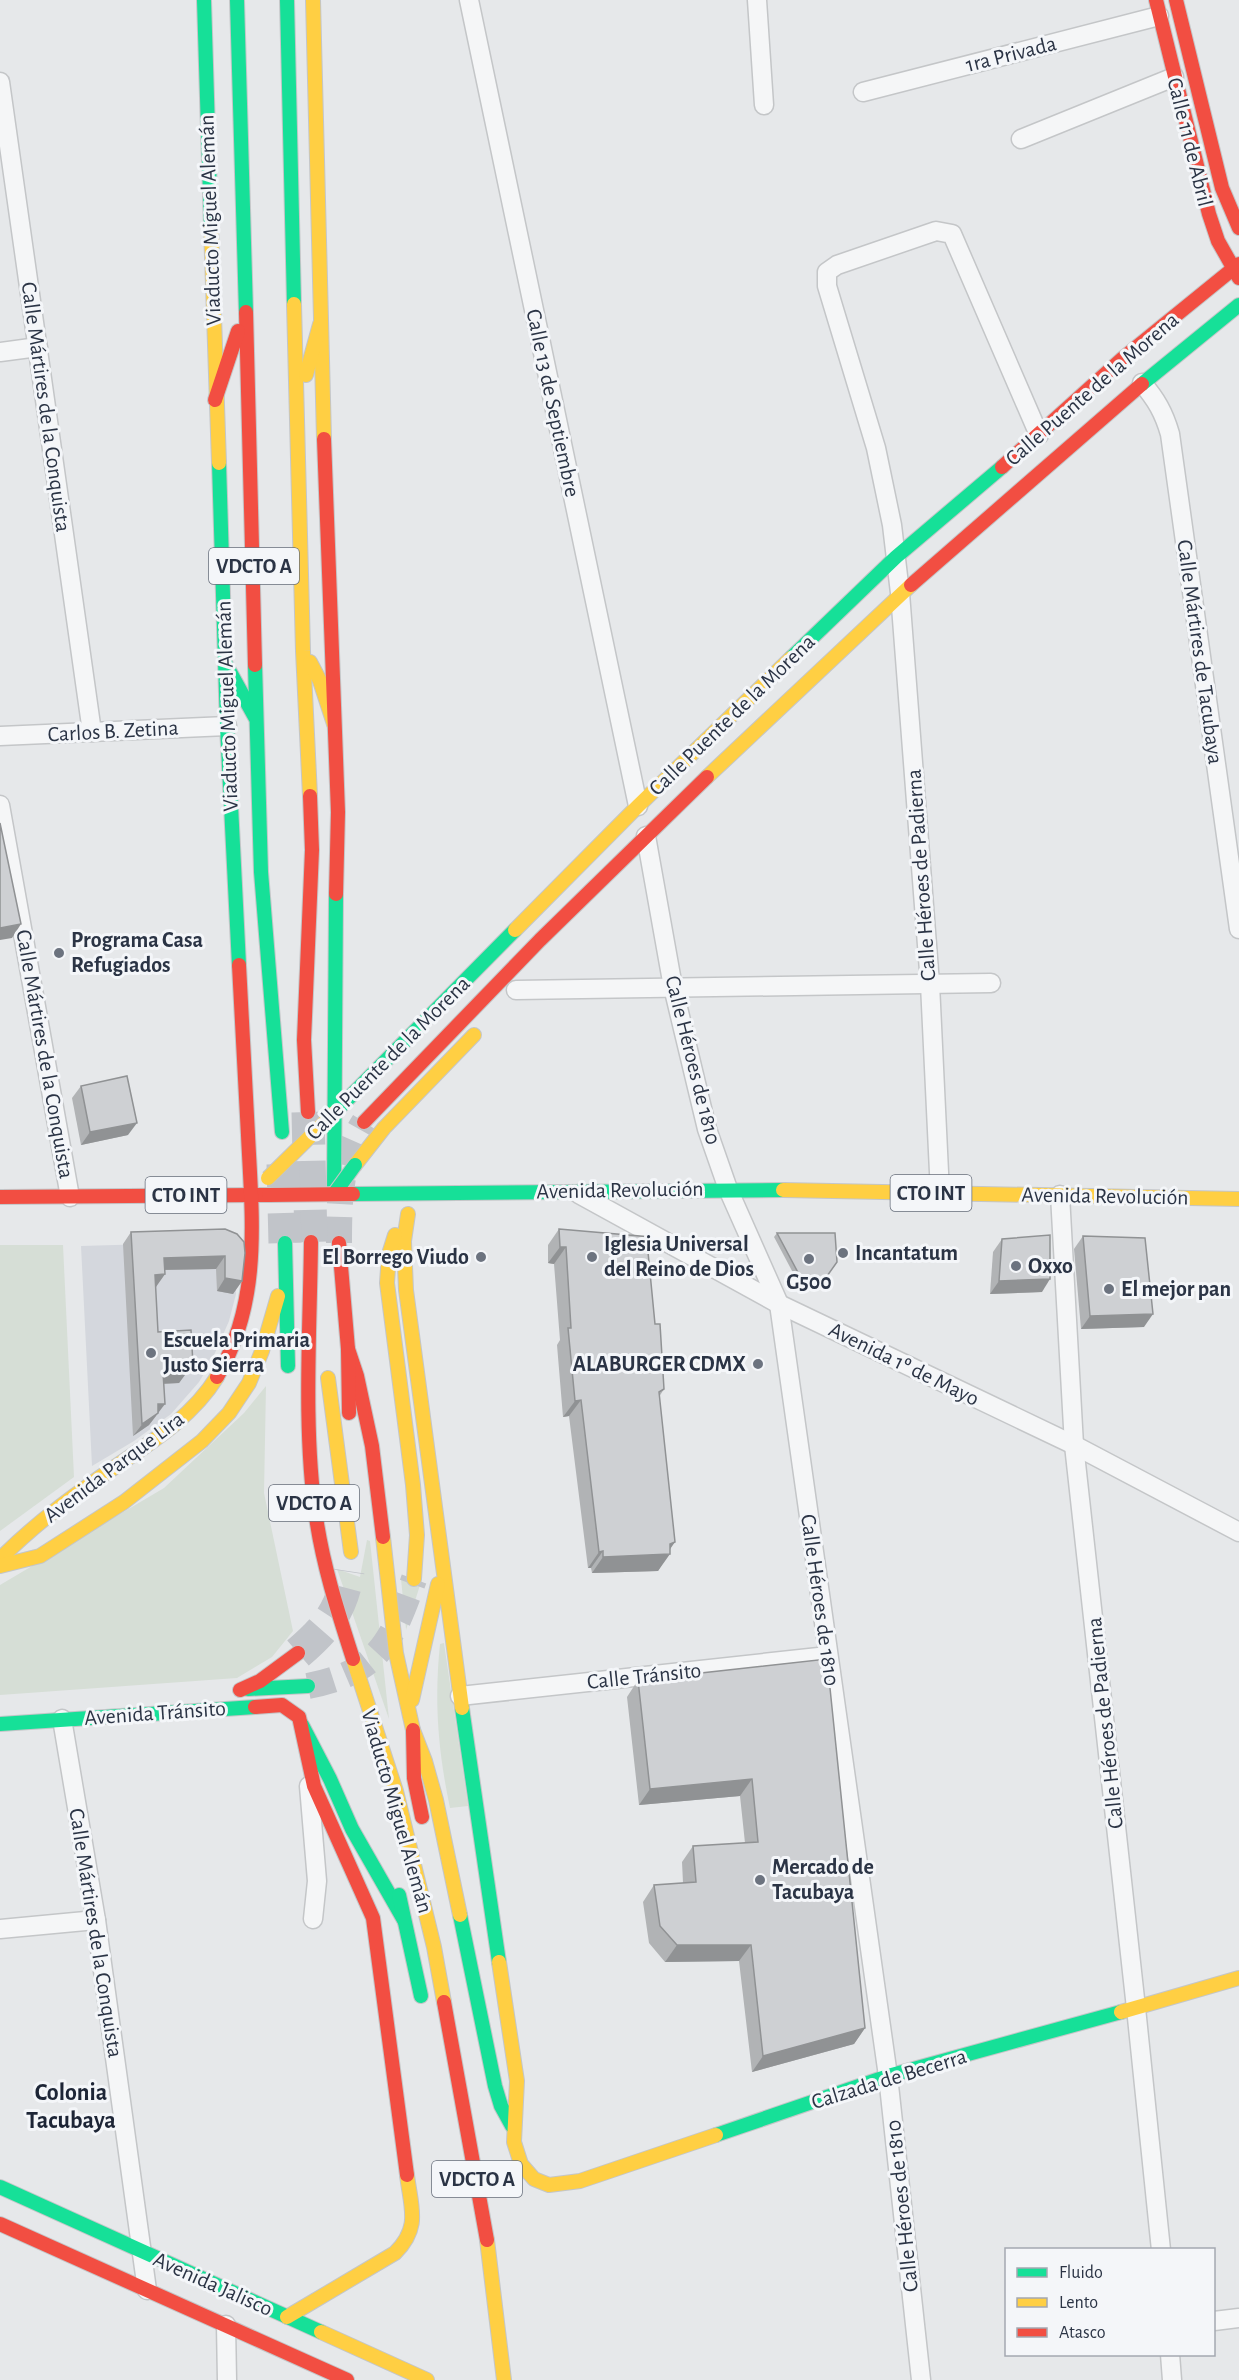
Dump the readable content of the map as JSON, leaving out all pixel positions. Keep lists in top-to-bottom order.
{
  "streets": {
    "main road": [
      "Calle 11 de Abril",
      "Viaducto Miguel Alemán",
      "Calle Puente de la Morena",
      "VDCTO A",
      "Avenida Revolución",
      "CTO INT",
      "Avenida Parque Lira",
      "Avenida Tránsito",
      "Calzada de Becerra",
      "Avenida Jalisco"
    ],
    "street": [
      "1ra Privada",
      "Calle 13 de Septiembre",
      "Calle Mártires de la Conquista",
      "Calle Mártires de Tacubaya",
      "Carlos B. Zetina",
      "Calle Héroes de Padierna",
      "Calle Héroes de 1810",
      "Avenida 1º de Mayo",
      "Calle Tránsito"
    ]
  },
  "crossings": [
    ["1ra Privada", "Calle 11 de Abril"],
    ["Calle 11 de Abril", "Calle Puente de la Morena"],
    ["Viaducto Miguel Alemán", "Calle Puente de la Morena"],
    ["Viaducto Miguel Alemán", "Carlos B. Zetina"],
    ["Viaducto Miguel Alemán", "Avenida Revolución"],
    ["Viaducto Miguel Alemán", "Avenida Parque Lira"],
    ["Viaducto Miguel Alemán", "Calle Tránsito"],
    ["Viaducto Miguel Alemán", "Avenida Tránsito"],
    ["Viaducto Miguel Alemán", "Calzada de Becerra"],
    ["Calle Puente de la Morena", "Calle 13 de Septiembre"],
    ["Calle Puente de la Morena", "Calle Mártires de Tacubaya"],
    ["Calle Puente de la Morena", "Calle Héroes de Padierna"],
    ["Calle Puente de la Morena", "Calle Héroes de 1810"],
    ["Calle Puente de la Morena", "Avenida Revolución"],
    ["Calle Puente de la Morena", "Avenida Parque Lira"],
    ["Calle Mártires de la Conquista", "Carlos B. Zetina"],
    ["Calle Mártires de la Conquista", "Avenida Revolución"],
    ["Calle Mártires de la Conquista", "Avenida Tránsito"],
    ["Calle Mártires de la Conquista", "Avenida Jalisco"],
    ["Calle Héroes de Padierna", "Avenida Revolución"],
    ["Calle Héroes de Padierna", "Avenida 1º de Mayo"],
    ["Calle Héroes de Padierna", "Calzada de Becerra"],
    ["Calle Héroes de 1810", "Avenida Revolución"],
    ["Calle Héroes de 1810", "Avenida 1º de Mayo"],
    ["Calle Héroes de 1810", "Calle Tránsito"],
    ["Calle Héroes de 1810", "Calzada de Becerra"],
    ["Avenida Revolución", "Avenida 1º de Mayo"],
    ["Avenida Revolución", "Avenida Parque Lira"]
  ],
  "districts": ["Colonia Tacubaya"],
  "places": [
    "Programa Casa Refugiados",
    "Incantatum",
    "El Borrego Viudo",
    "Iglesia Universal del Reino de Dios",
    "G500",
    "Oxxo",
    "El mejor pan",
    "Escuela Primaria Justo Sierra",
    "ALABURGER CDMX",
    "Mercado de Tacubaya"
  ],
  "legend": ["Fluido", "Lento", "Atasco"]
}
